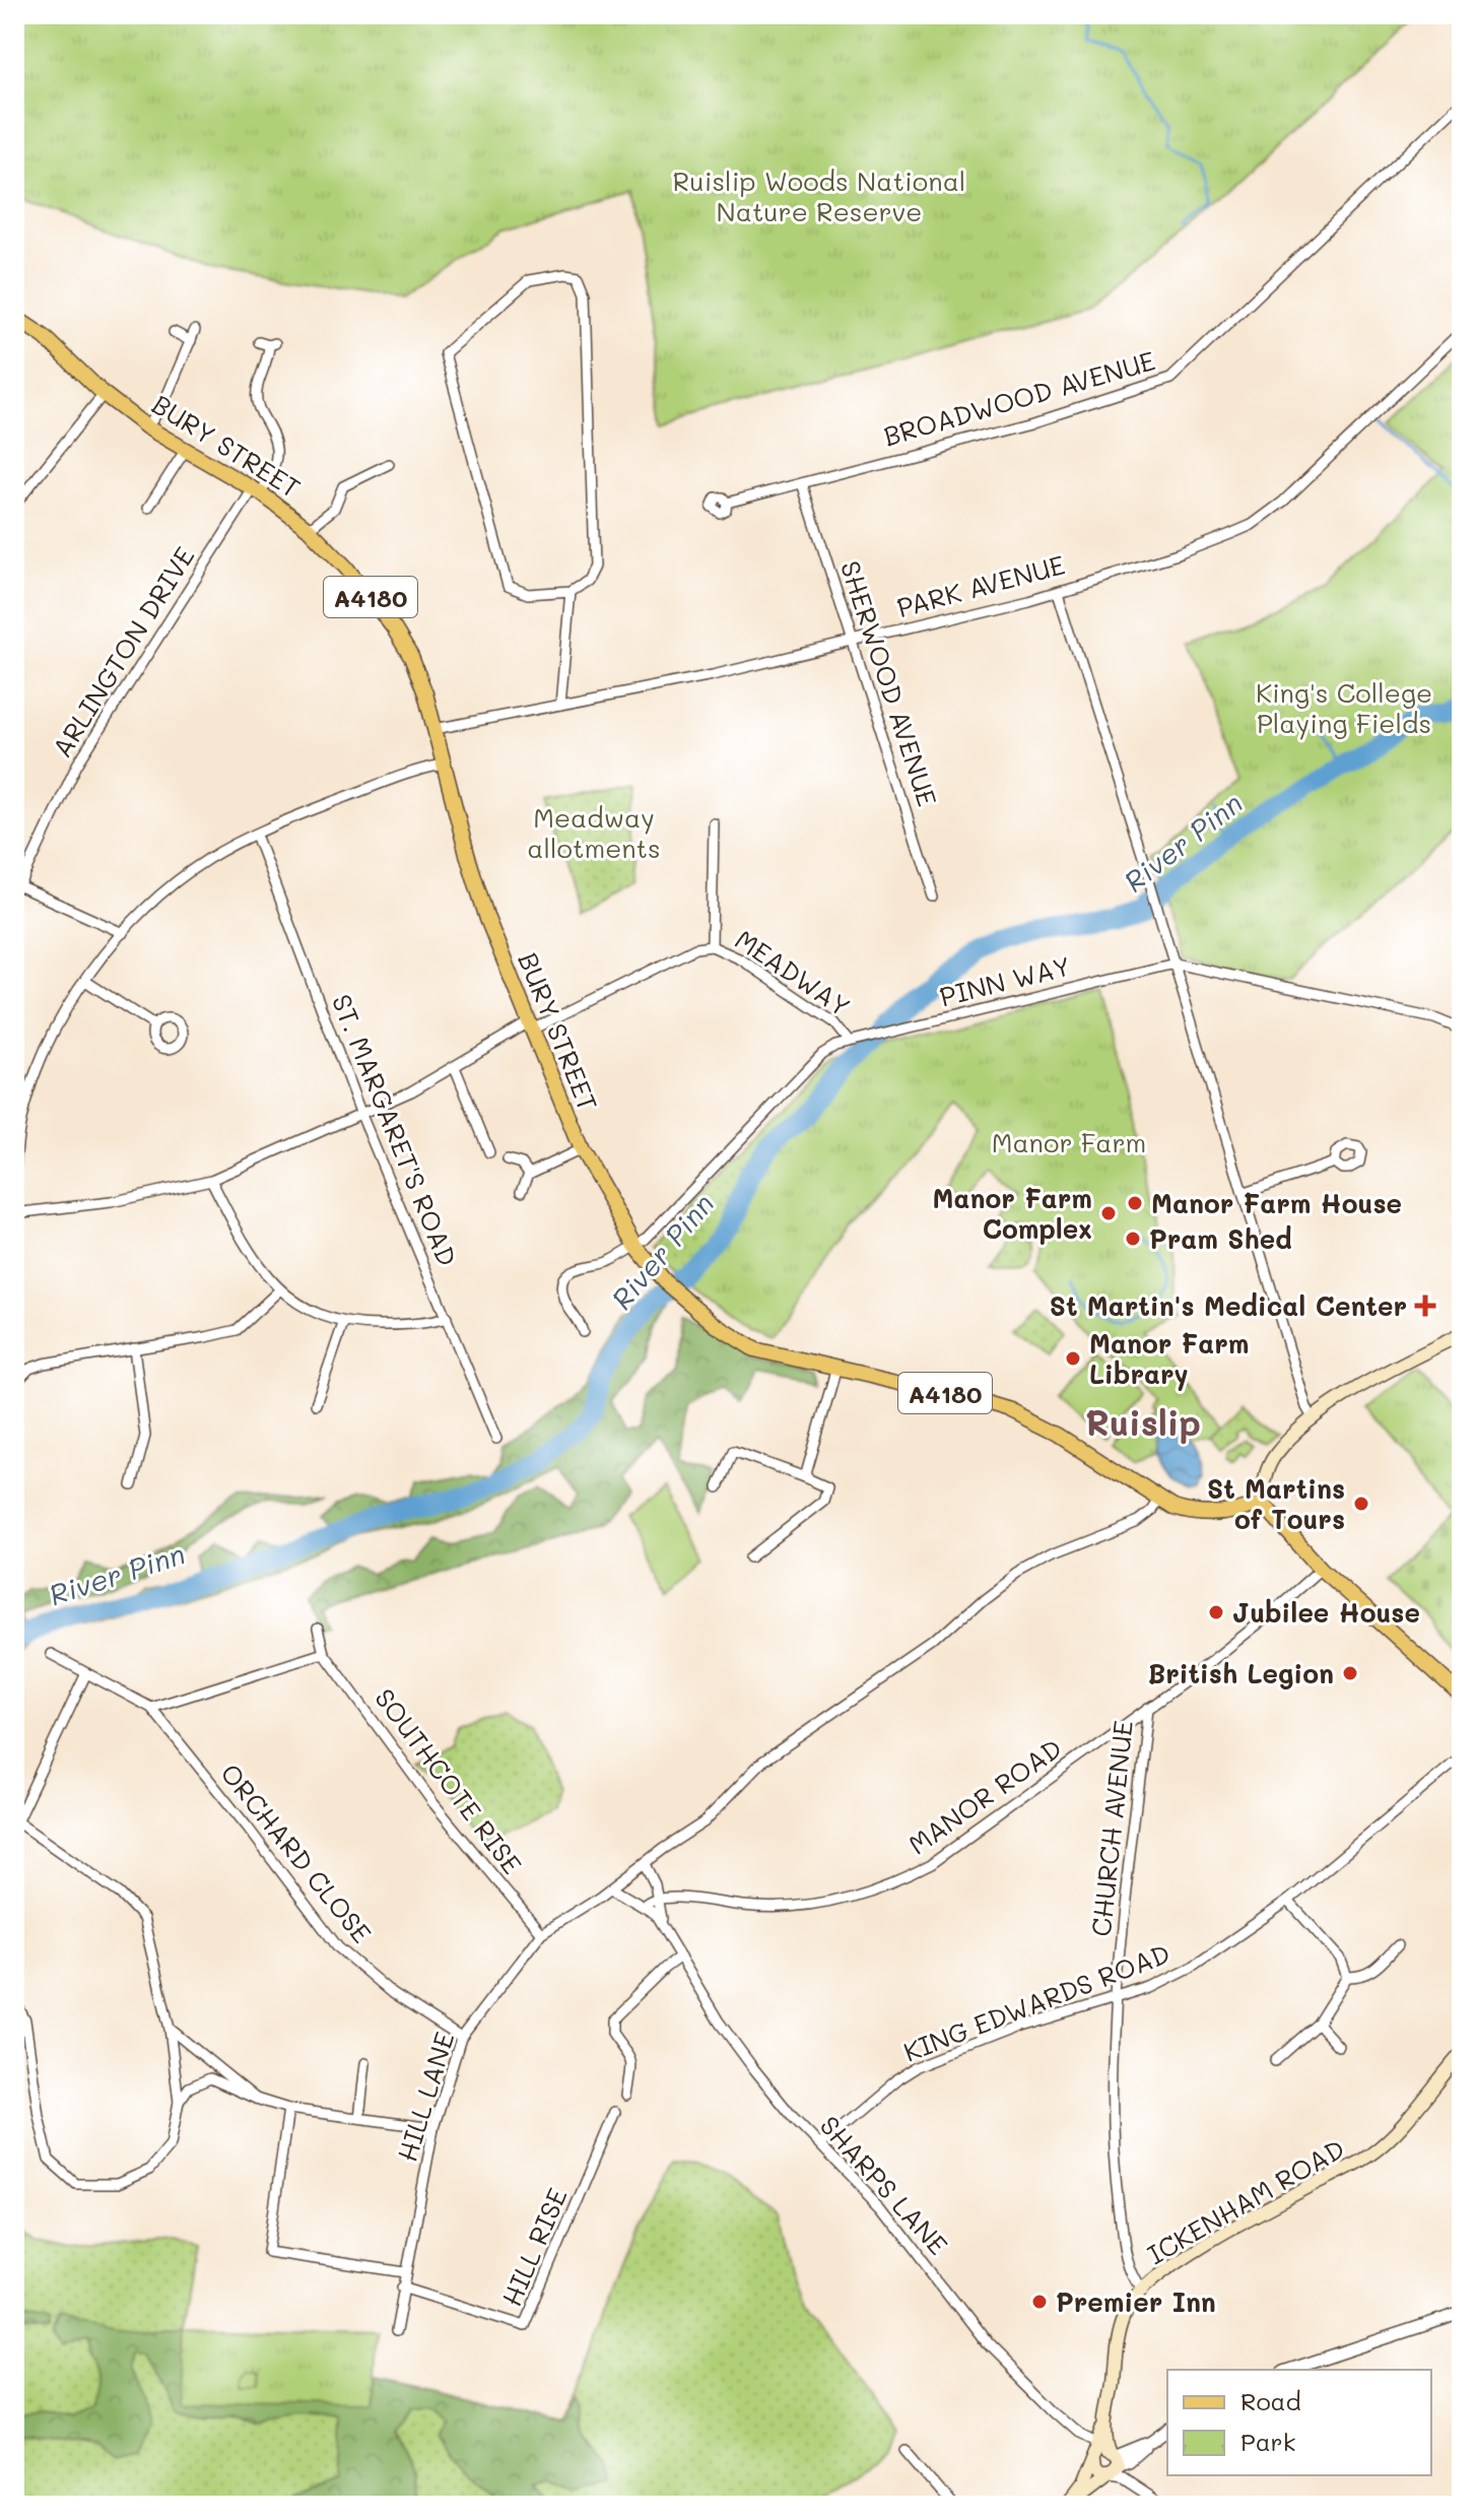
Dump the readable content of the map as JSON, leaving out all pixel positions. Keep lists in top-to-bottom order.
{
  "streets": {
    "main road": ["BURY STREET", "A4180", "ICKENHAM ROAD"],
    "street": [
      "BROADWOOD AVENUE",
      "PARK AVENUE",
      "ARLINGTON DRIVE",
      "SHERWOOD AVENUE",
      "MEADWAY",
      "PINN WAY",
      "ST. MARGARET'S ROAD",
      "SOUTHCOTE RISE",
      "MANOR ROAD",
      "CHURCH AVENUE",
      "ORCHARD CLOSE",
      "KING EDWARDS ROAD",
      "HILL LANE",
      "SHARPS LANE",
      "HILL RISE"
    ]
  },
  "crossings": [
    ["BROADWOOD AVENUE", "SHERWOOD AVENUE"],
    ["BURY STREET", "PARK AVENUE"],
    ["BURY STREET", "ARLINGTON DRIVE"],
    ["BURY STREET", "MEADWAY"],
    ["BURY STREET", "PINN WAY"],
    ["PARK AVENUE", "SHERWOOD AVENUE"],
    ["MEADWAY", "PINN WAY"],
    ["MEADWAY", "ST. MARGARET'S ROAD"],
    ["SOUTHCOTE RISE", "HILL LANE"],
    ["MANOR ROAD", "CHURCH AVENUE"],
    ["MANOR ROAD", "SHARPS LANE"],
    ["CHURCH AVENUE", "KING EDWARDS ROAD"],
    ["CHURCH AVENUE", "ICKENHAM ROAD"],
    ["ORCHARD CLOSE", "HILL LANE"],
    ["KING EDWARDS ROAD", "SHARPS LANE"],
    ["HILL LANE", "SHARPS LANE"],
    ["HILL LANE", "HILL RISE"],
    ["SHARPS LANE", "ICKENHAM ROAD"]
  ],
  "districts": ["Ruislip"],
  "water": ["River Pinn"],
  "parks": [
    "Ruislip Woods National Nature Reserve",
    "King's College Playing Fields",
    "Meadway allotments",
    "Manor Farm"
  ],
  "places": {
    "other": [
      "Manor Farm House",
      "Manor Farm Complex",
      "Pram Shed",
      "Manor Farm Library",
      "St Martins of Tours",
      "Jubilee House",
      "British Legion",
      "Premier Inn"
    ],
    "health": ["St Martin's Medical Center"]
  },
  "legend": ["Road", "Park"]
}
